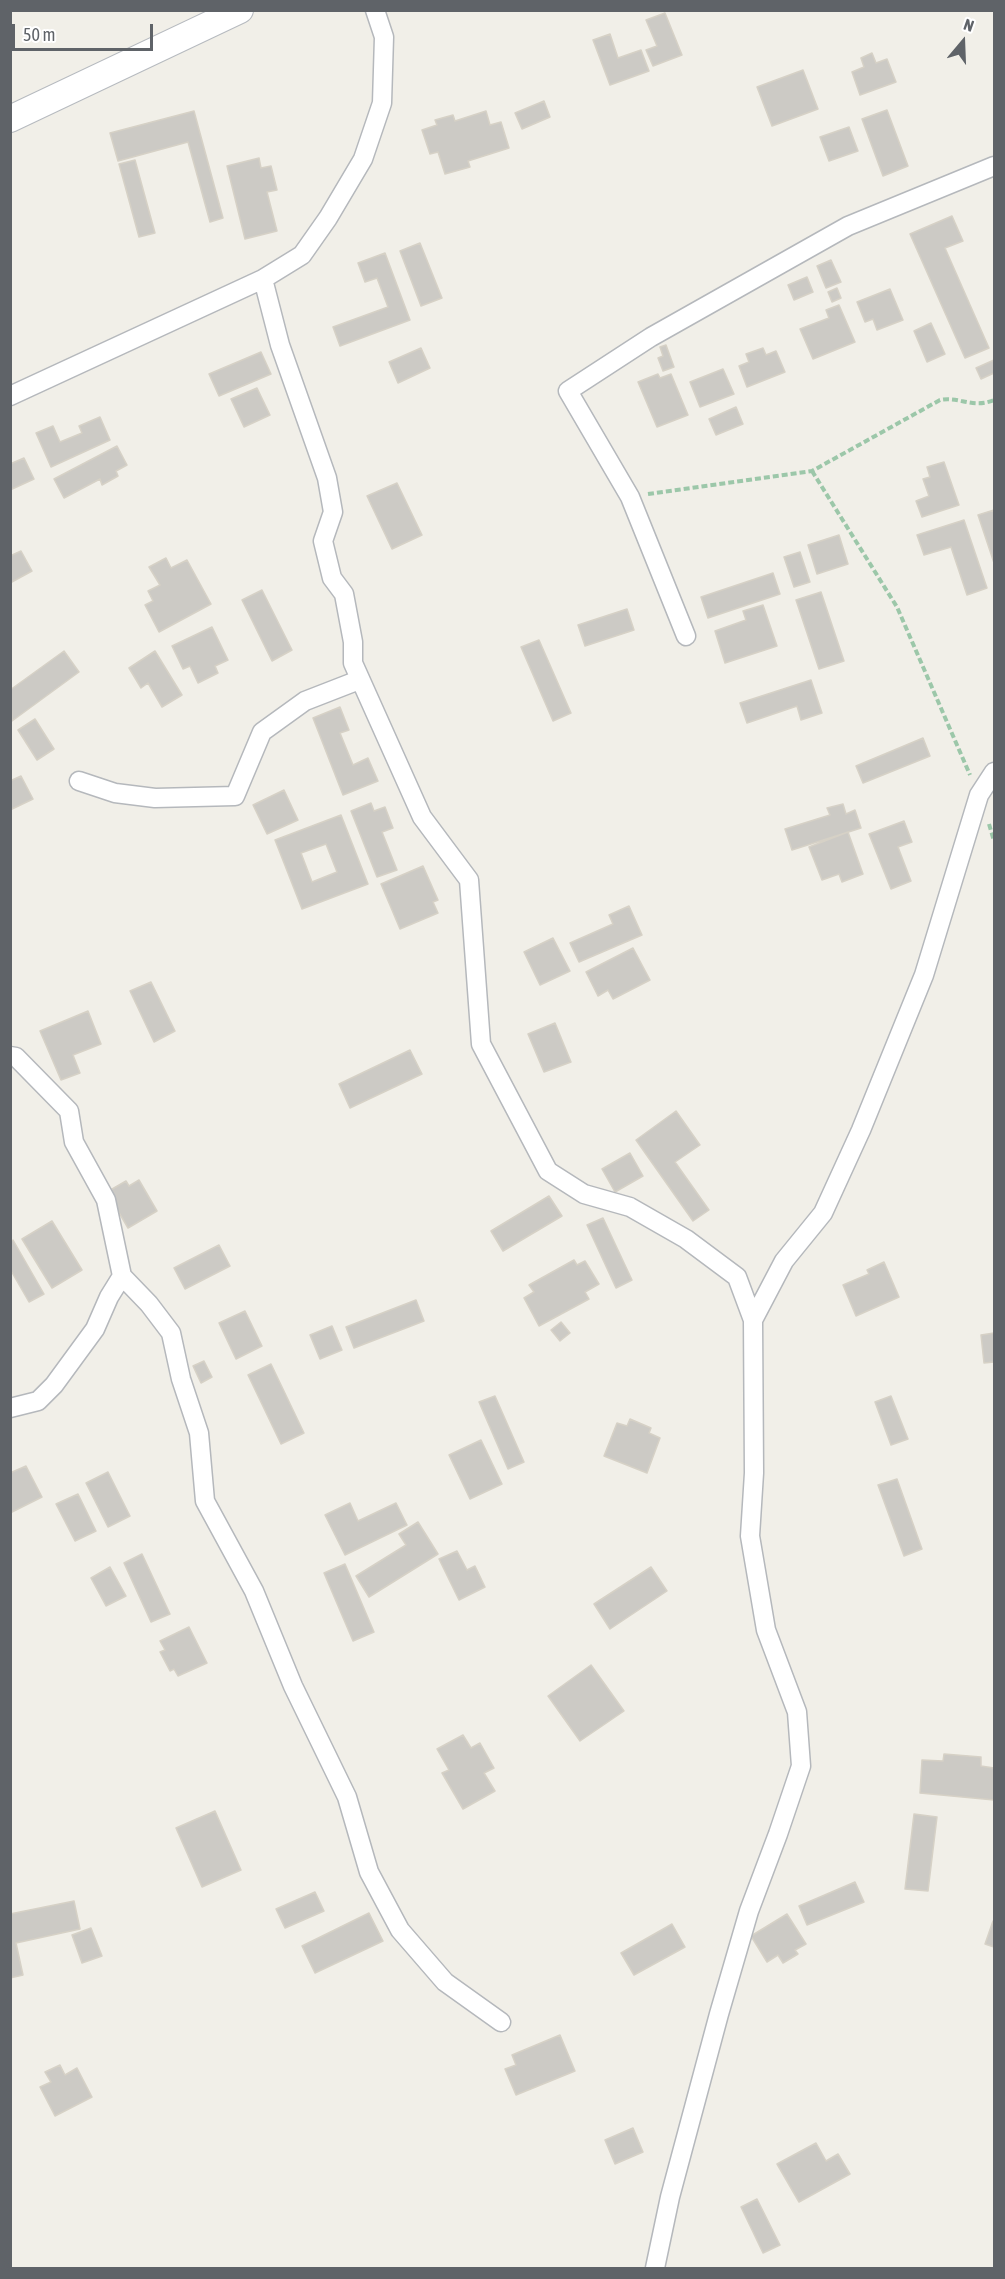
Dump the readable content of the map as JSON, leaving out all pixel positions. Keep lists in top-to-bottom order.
{
  "scale_bar": "50 m",
  "north": "top"
}
